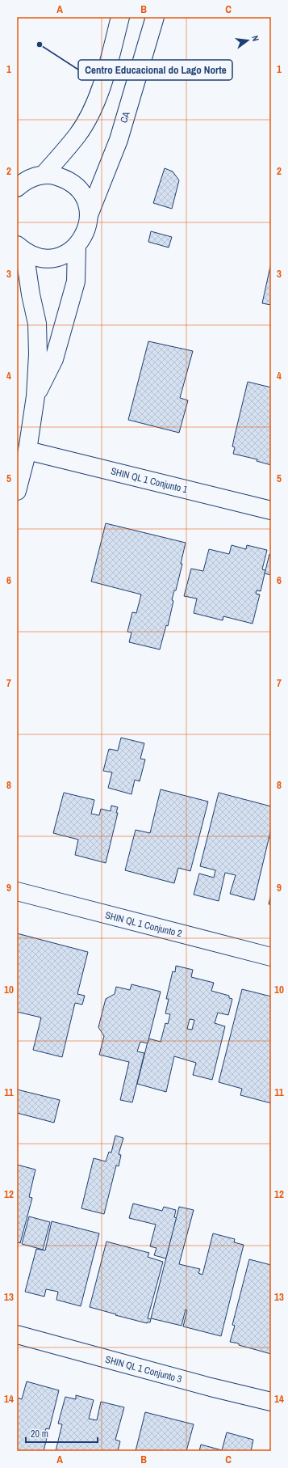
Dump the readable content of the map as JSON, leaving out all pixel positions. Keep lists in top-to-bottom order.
{
  "streets": {
    "street": [
      "CA",
      "SHIN QL 1 Conjunto 1",
      "SHIN QL 1 Conjunto 2",
      "SHIN QL 1 Conjunto 3"
    ]
  },
  "places": ["Centro Educacional do Lago Norte"],
  "scale_bar": "20 m",
  "north": "right",
  "grid": {
    "columns": ["A", "B", "C"],
    "rows": [
      "1",
      "2",
      "3",
      "4",
      "5",
      "6",
      "7",
      "8",
      "9",
      "10",
      "11",
      "12",
      "13",
      "14"
    ]
  }
}
